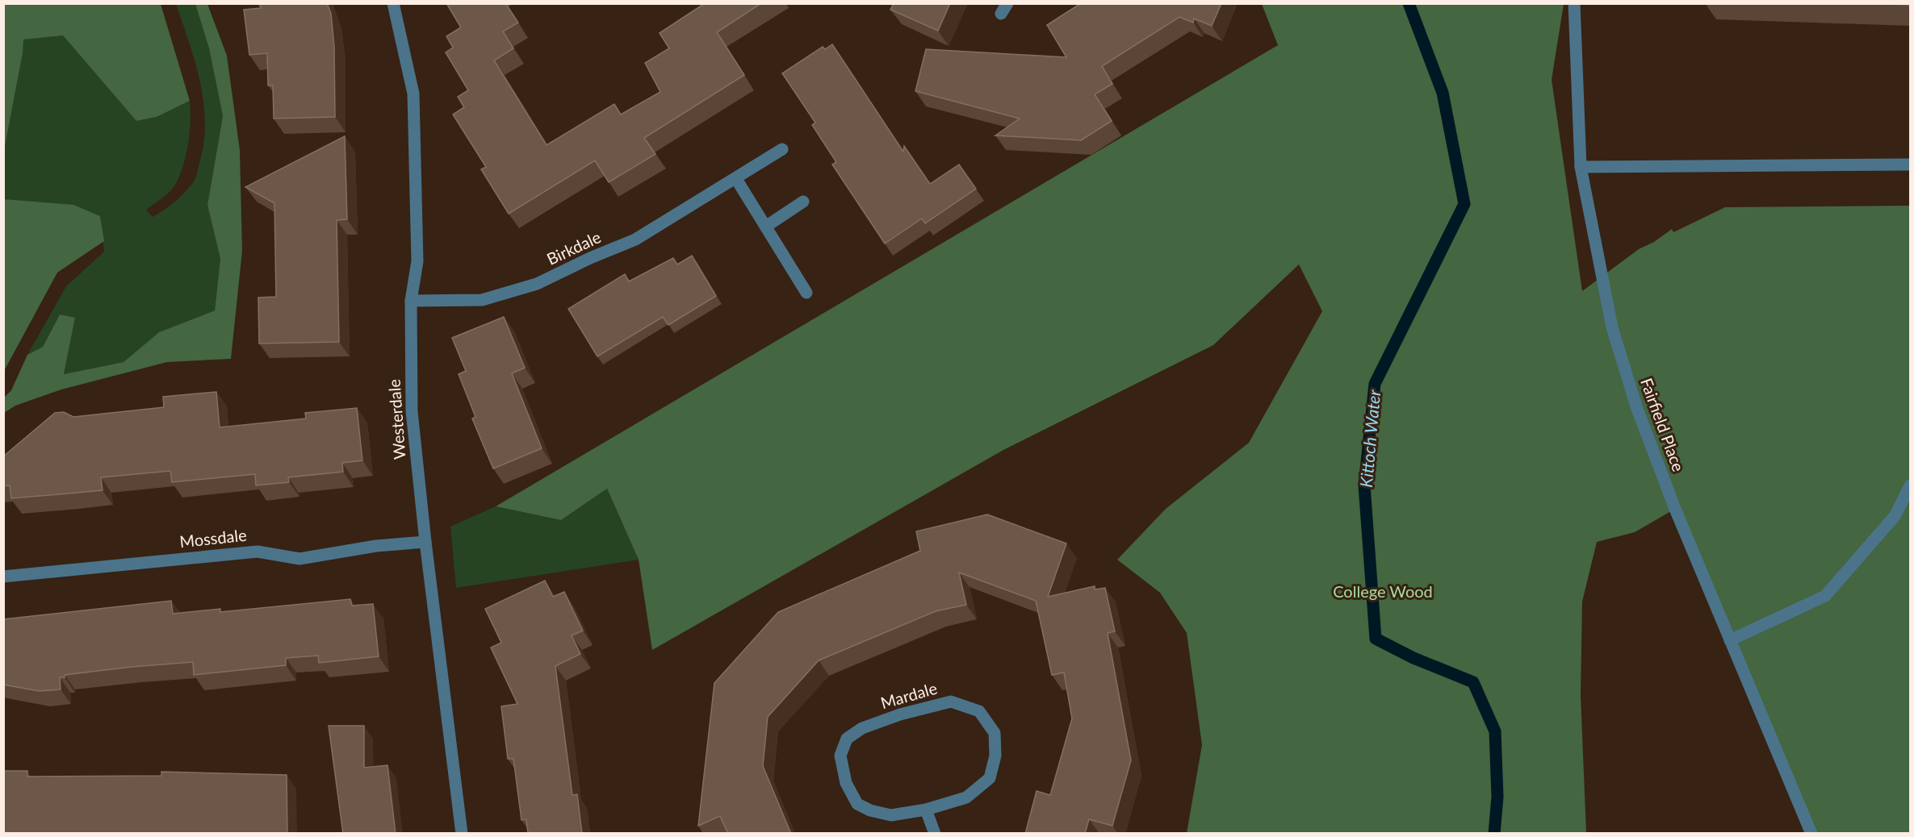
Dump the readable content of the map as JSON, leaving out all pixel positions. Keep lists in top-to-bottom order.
{
  "streets": {
    "street": [
      "Birkdale",
      "Westerdale",
      "Fairfield Place",
      "Mossdale",
      "Mardale"
    ]
  },
  "crossings": [
    ["Birkdale", "Westerdale"],
    ["Westerdale", "Mossdale"]
  ],
  "water": ["Kittoch Water"],
  "parks": ["College Wood"]
}
